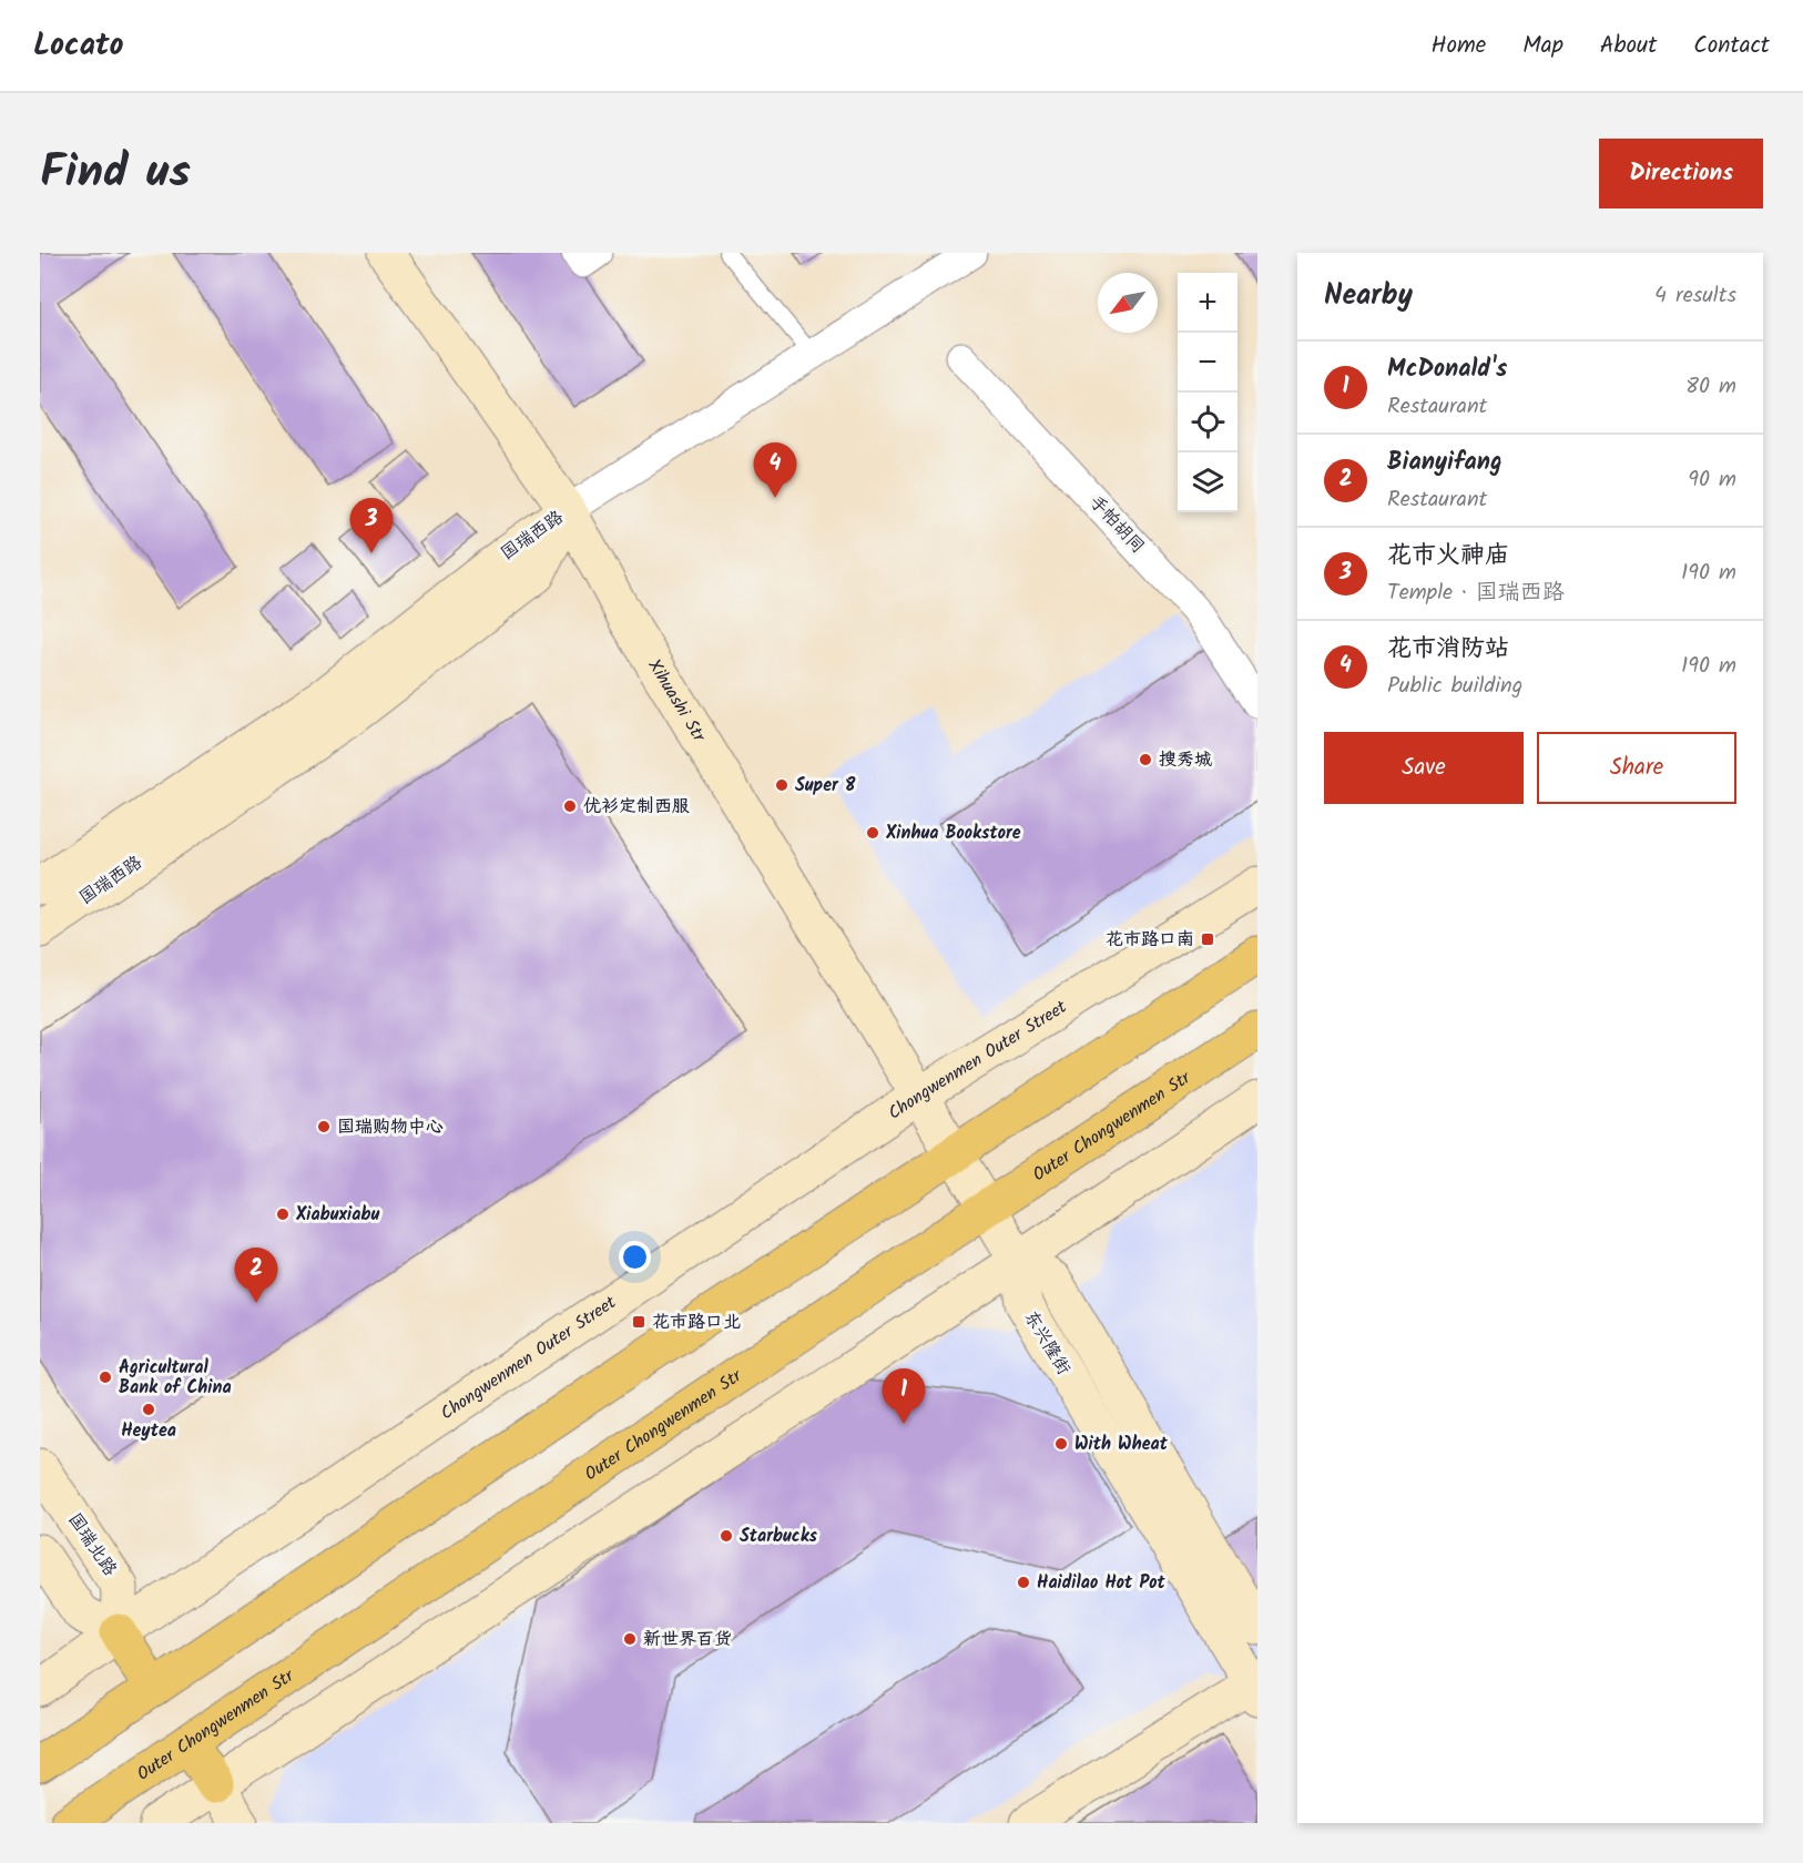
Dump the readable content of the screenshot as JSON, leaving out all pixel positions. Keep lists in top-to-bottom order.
{
  "streets": {
    "main road": ["Outer Chongwenmen Str"],
    "street": [
      "手帕胡同",
      "国瑞西路",
      "Xihuashi Str",
      "Chongwenmen Outer Street",
      "东兴隆街",
      "国瑞北路"
    ]
  },
  "crossings": [
    ["国瑞西路", "Xihuashi Str"],
    ["Xihuashi Str", "Chongwenmen Outer Street"],
    ["Xihuashi Str", "Outer Chongwenmen Str"],
    ["Xihuashi Str", "东兴隆街"],
    ["Chongwenmen Outer Street", "国瑞北路"]
  ],
  "places": {
    "other": [
      "搜秀城",
      "Super 8",
      "优衫定制西服",
      "Xinhua Bookstore",
      "国瑞购物中心",
      "Xiabuxiabu",
      "Agricultural Bank of China",
      "Heytea",
      "With Wheat",
      "Starbucks",
      "Haidilao Hot Pot",
      "新世界百货"
    ],
    "transit": ["花市路口南", "花市路口北"]
  },
  "north": "bottom left",
  "page": {
    "header": "Locato",
    "nav": [
      "Home",
      "Map",
      "About",
      "Contact"
    ],
    "title": "Find us",
    "buttons": [
      "Directions",
      ["Save", "Share"]
    ],
    "heading": ["Nearby", "4 results"],
    "map_buttons": ["+", "−"],
    "list": [
      {
        "mark": "1",
        "name": "McDonald's",
        "note": "Restaurant",
        "value": "80 m"
      },
      {
        "mark": "2",
        "name": "Bianyifang",
        "note": "Restaurant",
        "value": "90 m"
      },
      {
        "mark": "3",
        "name": "花市火神庙",
        "note": "Temple · 国瑞西路",
        "value": "190 m"
      },
      {
        "mark": "4",
        "name": "花市消防站",
        "note": "Public building",
        "value": "190 m"
      }
    ],
    "pins": [
      "4",
      "3",
      "2",
      "1"
    ]
  }
}
